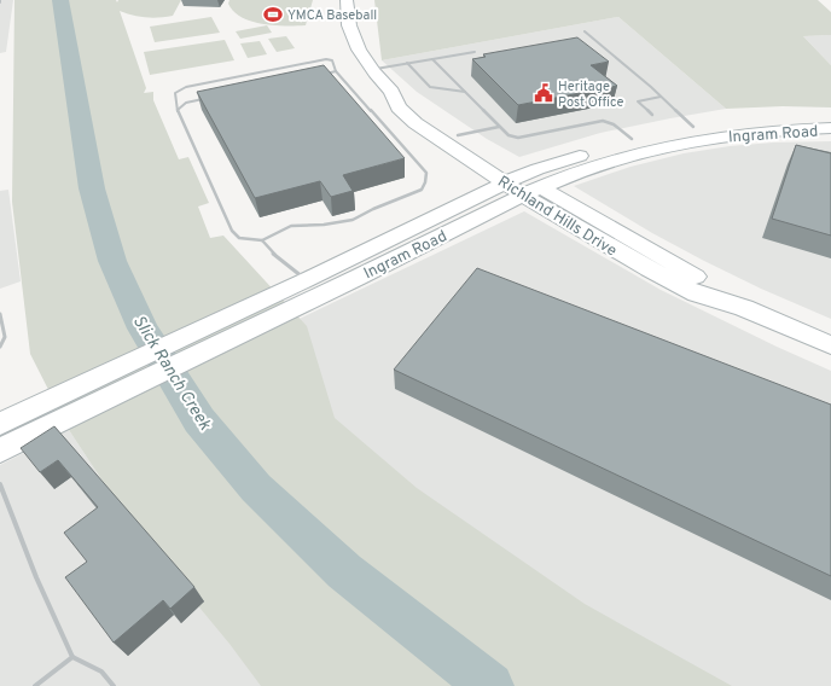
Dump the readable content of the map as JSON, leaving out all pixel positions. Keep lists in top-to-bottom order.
{
  "streets": {
    "main road": ["Ingram Road", "Richland Hills Drive"]
  },
  "crossings": [
    ["Ingram Road", "Richland Hills Drive"]
  ],
  "water": ["Slick Ranch Creek"],
  "places": {
    "sports": ["YMCA Baseball"],
    "public building": ["Heritage Post Office"]
  }
}
